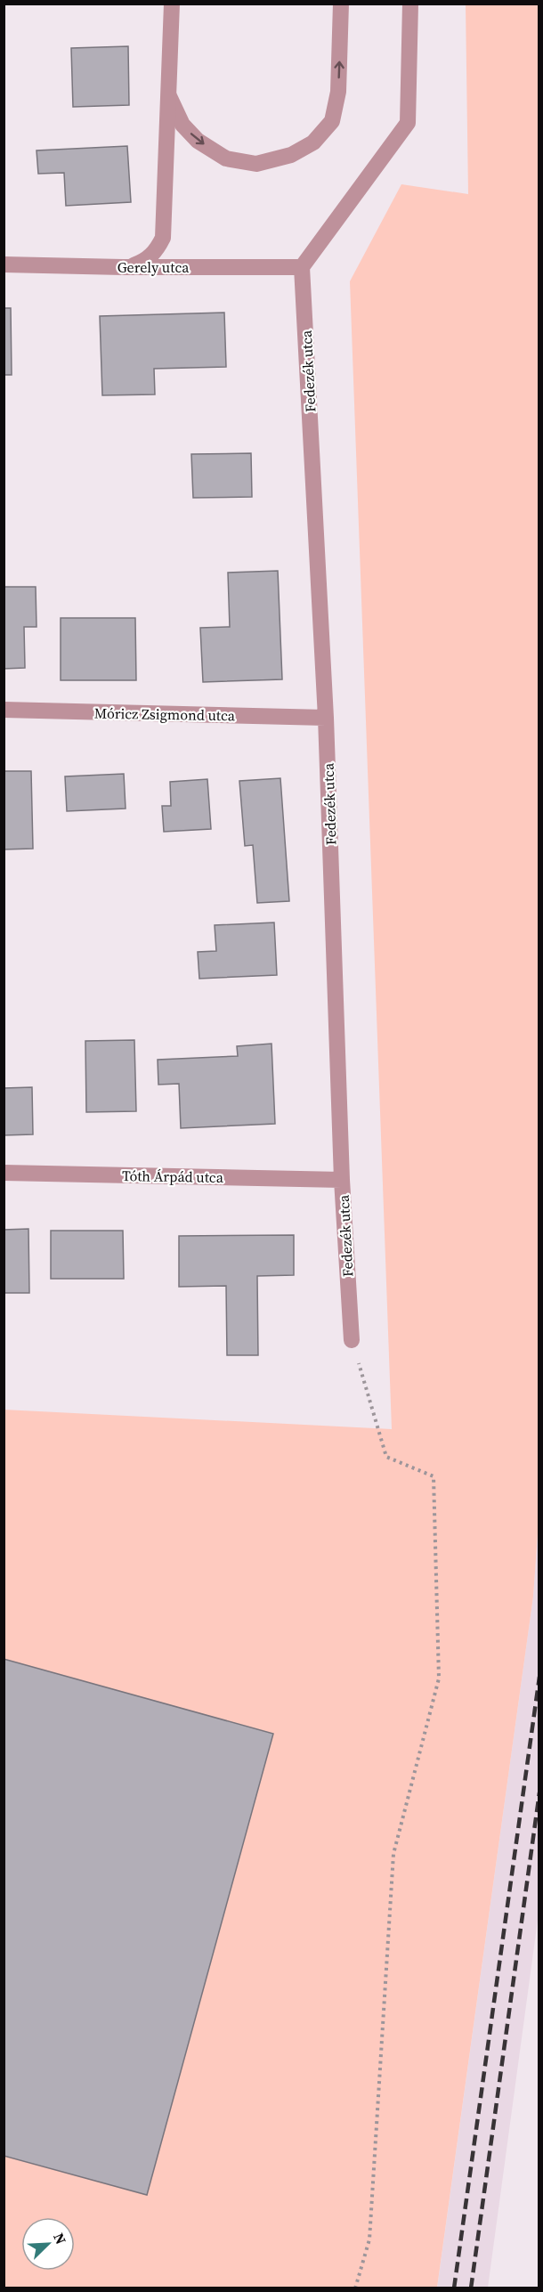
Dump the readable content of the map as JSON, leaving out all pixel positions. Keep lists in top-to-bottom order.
{
  "streets": {
    "street": [
      "Gerely utca",
      "Fedezék utca",
      "Móricz Zsigmond utca",
      "Tóth Árpád utca"
    ]
  },
  "crossings": [
    ["Gerely utca", "Fedezék utca"],
    ["Fedezék utca", "Móricz Zsigmond utca"],
    ["Fedezék utca", "Tóth Árpád utca"]
  ],
  "north": "top right"
}
